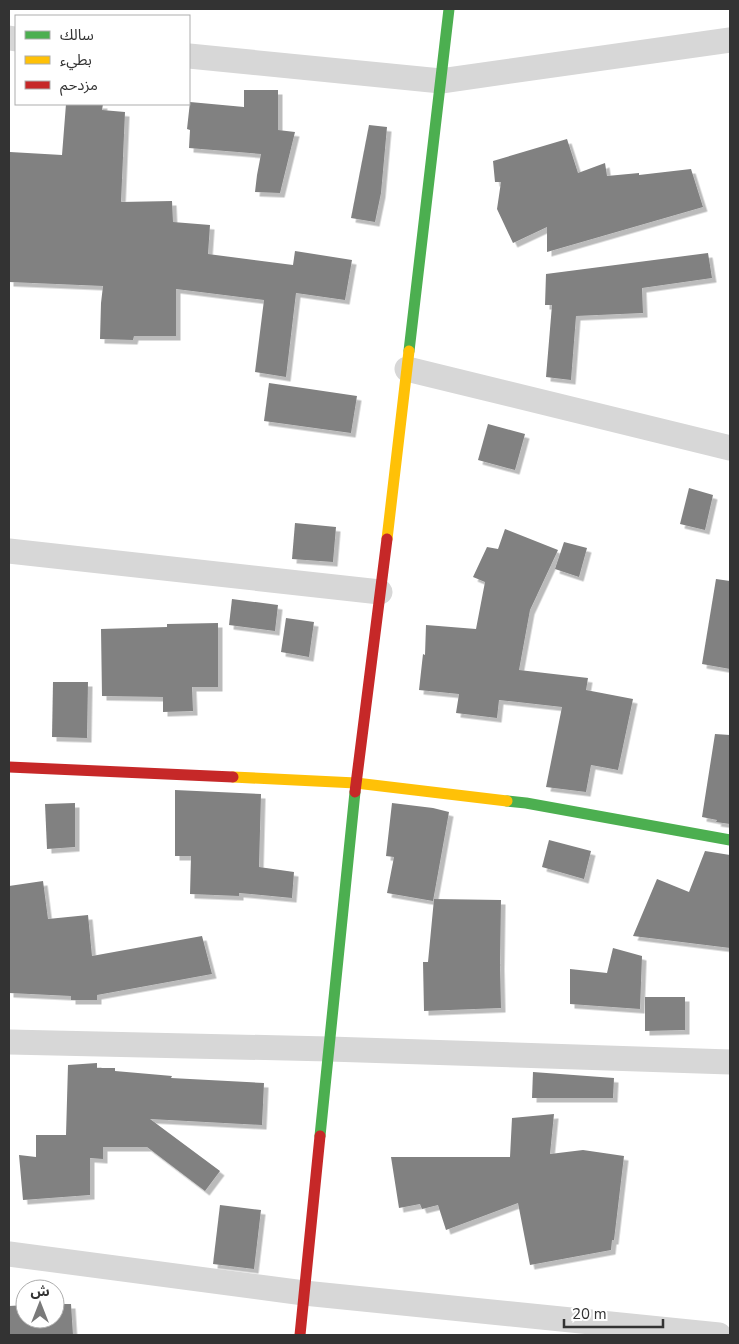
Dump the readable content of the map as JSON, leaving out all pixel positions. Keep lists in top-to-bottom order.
{
  "legend": ["سالك", "بطيء", "مزدحم"],
  "scale_bar": "20 m",
  "north": "top"
}
